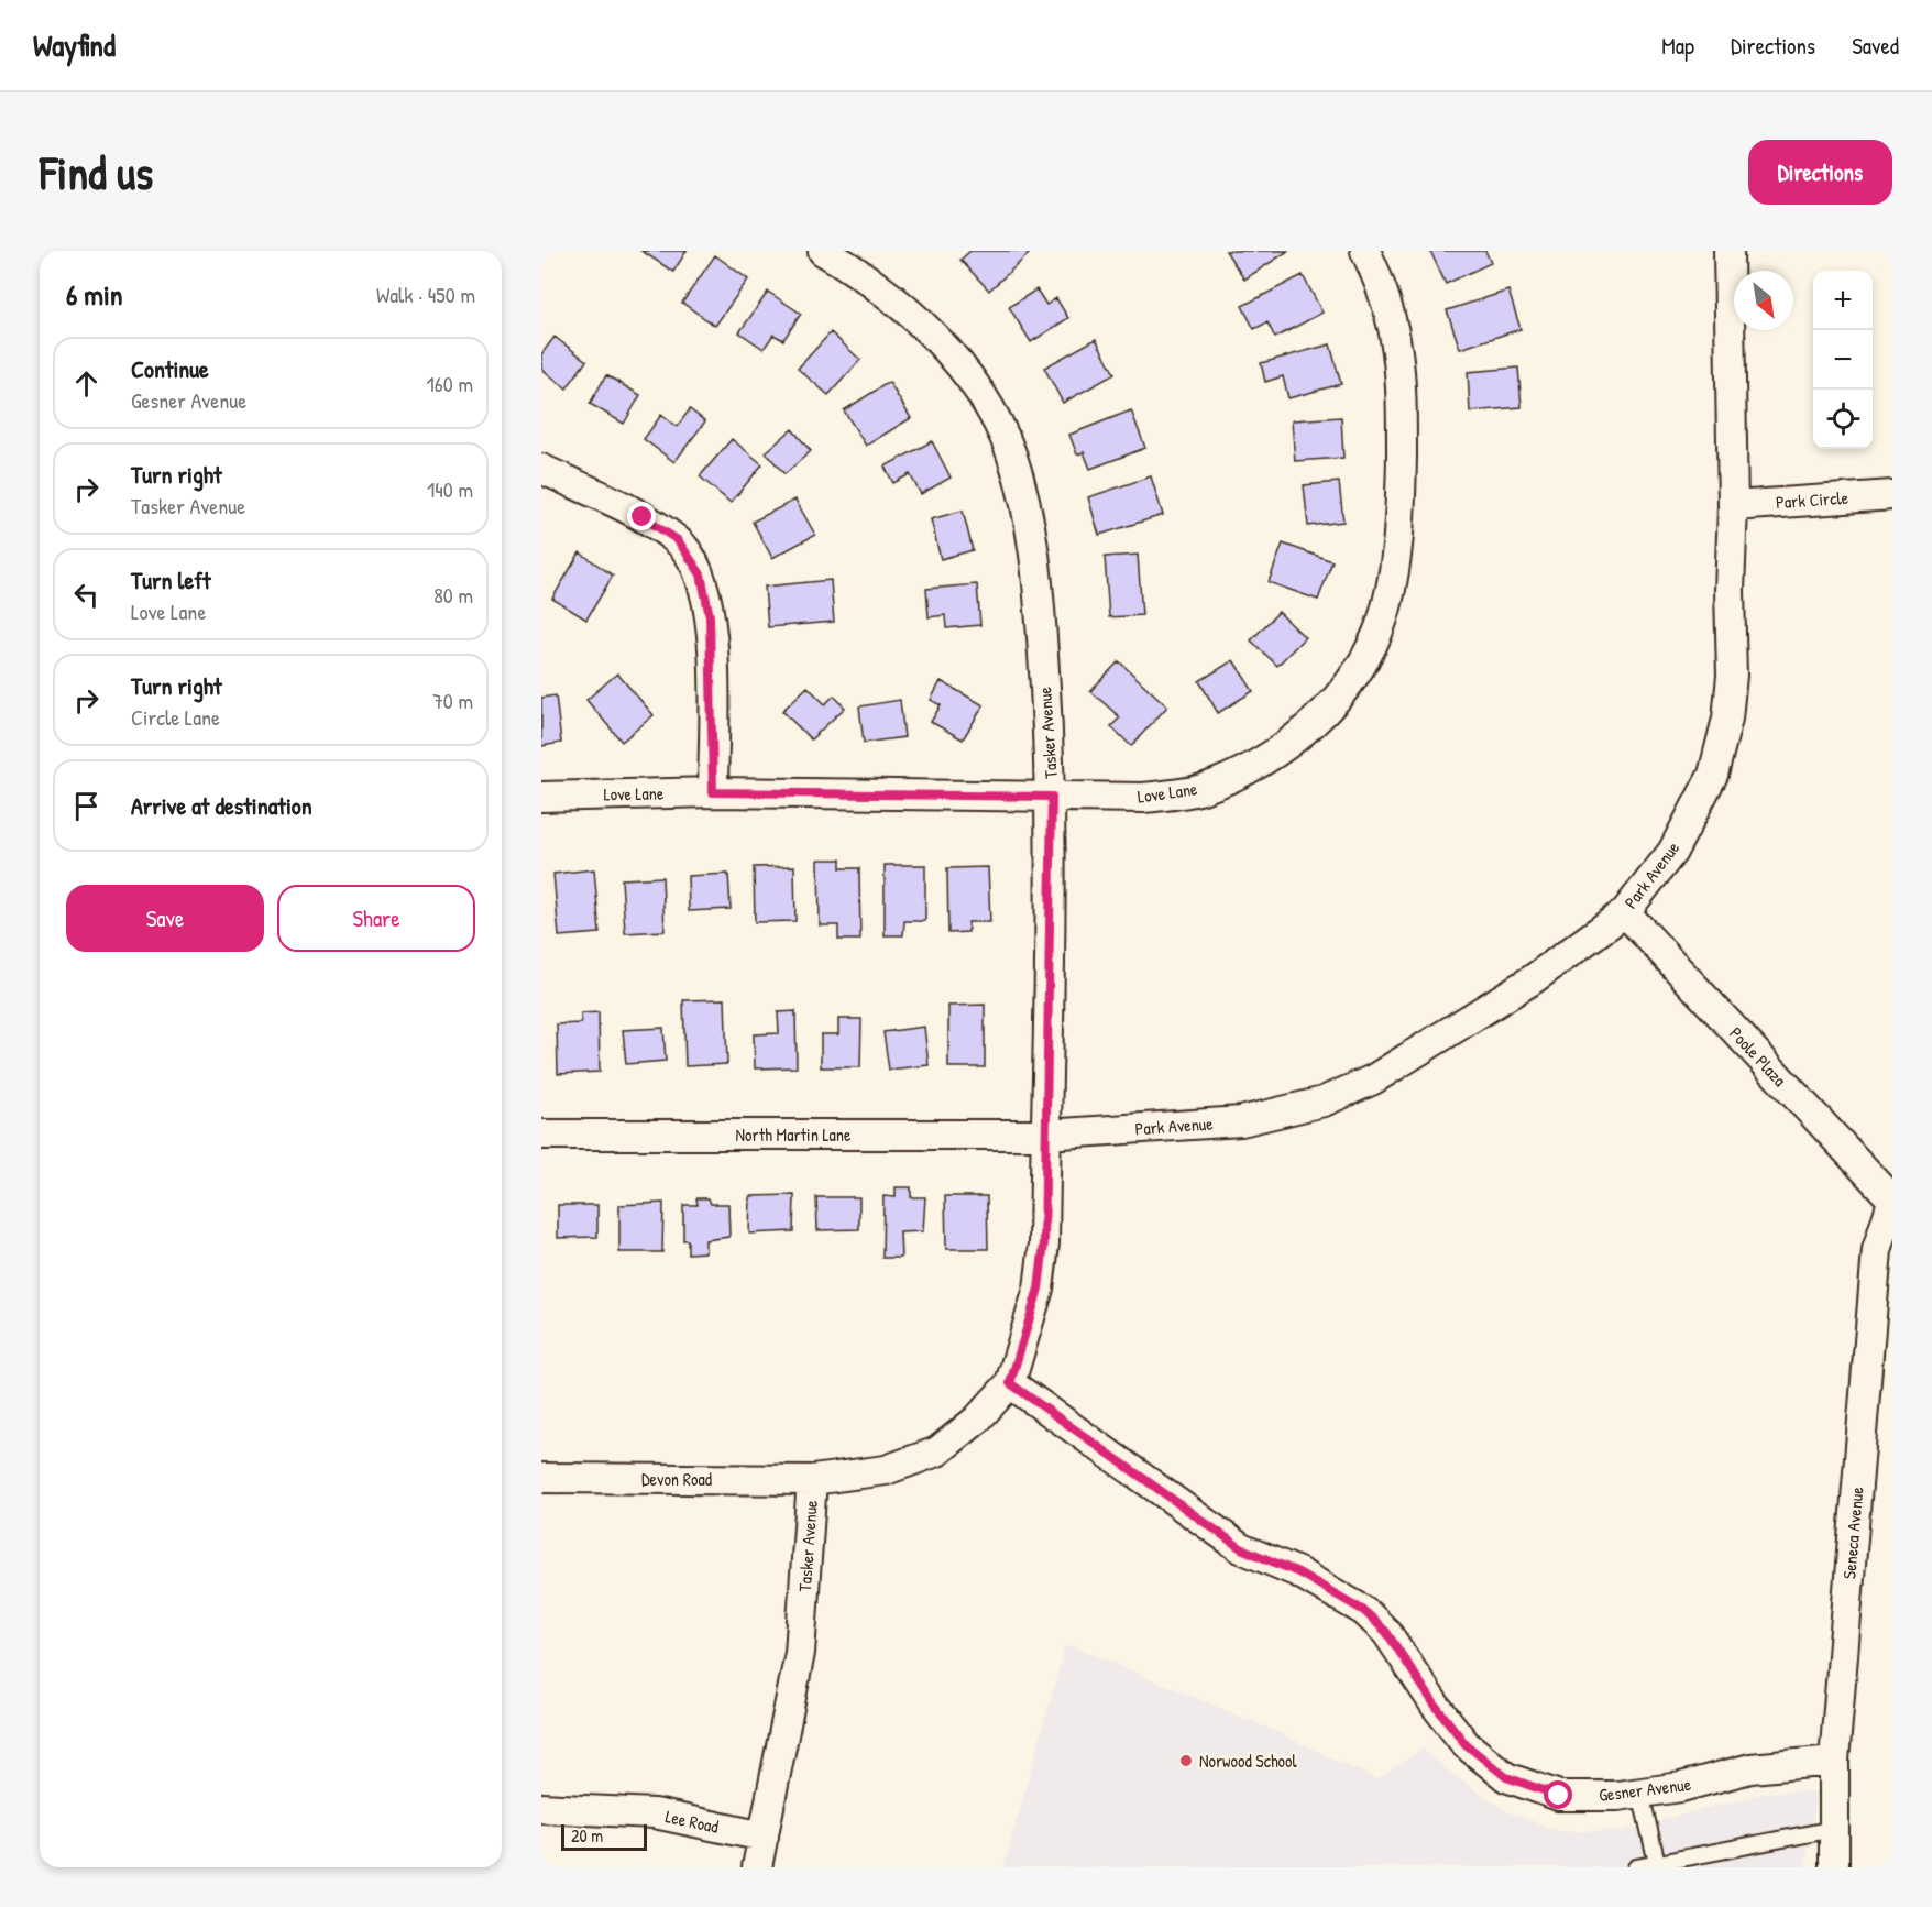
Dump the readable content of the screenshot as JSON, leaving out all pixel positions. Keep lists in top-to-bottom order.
{
  "streets": {
    "street": [
      "Park Circle",
      "Tasker Avenue",
      "Love Lane",
      "Park Avenue",
      "Poole Plaza",
      "North Martin Lane",
      "Devon Road",
      "Seneca Avenue",
      "Gesner Avenue",
      "Lee Road"
    ]
  },
  "crossings": [
    ["Park Circle", "Park Avenue"],
    ["Tasker Avenue", "Love Lane"],
    ["Tasker Avenue", "Park Avenue"],
    ["Tasker Avenue", "North Martin Lane"],
    ["Tasker Avenue", "Devon Road"],
    ["Tasker Avenue", "Gesner Avenue"],
    ["Tasker Avenue", "Lee Road"],
    ["Park Avenue", "Poole Plaza"],
    ["Park Avenue", "North Martin Lane"],
    ["Poole Plaza", "Seneca Avenue"],
    ["Seneca Avenue", "Gesner Avenue"]
  ],
  "places": ["Norwood School"],
  "scale_bar": "20 m",
  "north": "bottom right",
  "page": {
    "header": "Wayfind",
    "nav": ["Map", "Directions", "Saved"],
    "buttons": [
      "Directions",
      ["Save", "Share"]
    ],
    "title": "Find us",
    "heading": ["6 min", "Walk · 450 m"],
    "map_buttons": ["+", "−"],
    "list": [
      ["Continue", "Gesner Avenue", "160 m"],
      ["Turn right", "Tasker Avenue", "140 m"],
      ["Turn left", "Love Lane", "80 m"],
      ["Turn right", "Circle Lane", "70 m"],
      "Arrive at destination"
    ],
    "scale": "20 m"
  }
}
